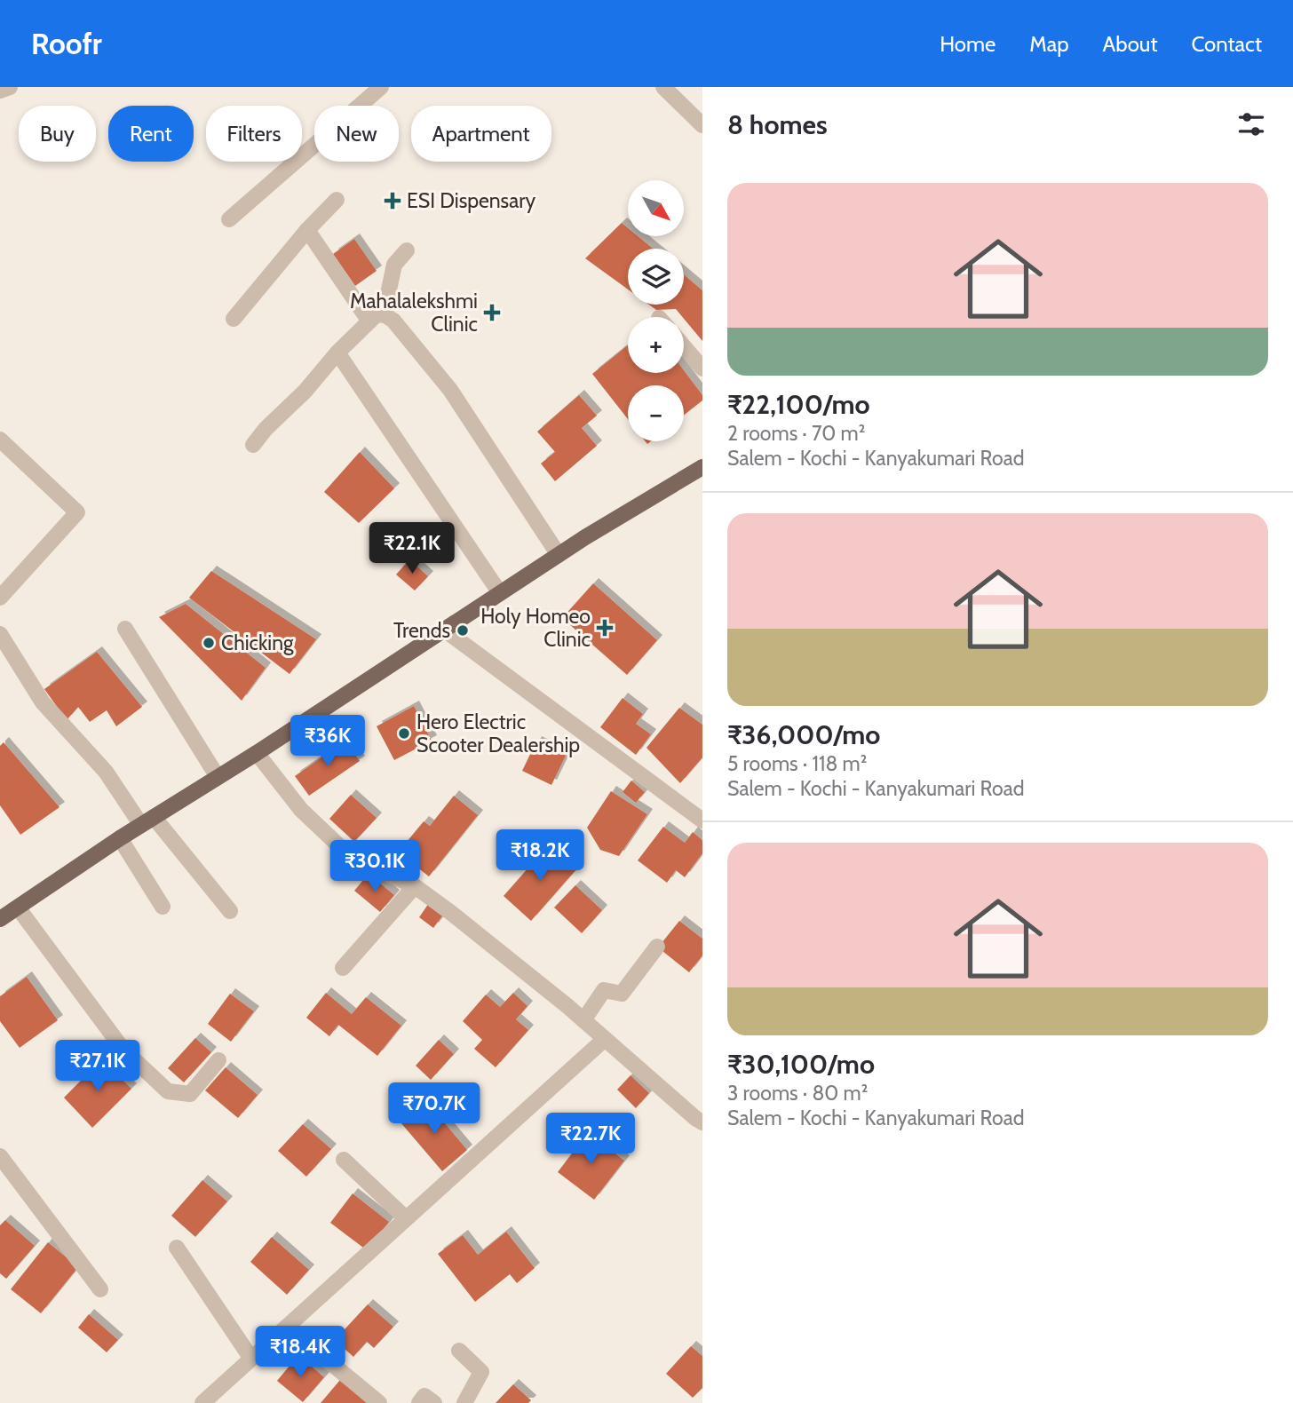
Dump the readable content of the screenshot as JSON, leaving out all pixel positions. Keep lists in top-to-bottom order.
{
  "places": {
    "health": ["ESI Dispensary", "Mahalalekshmi Clinic", "Holy Homeo Clinic"],
    "other": ["Trends", "Chicking", "Hero Electric Scooter Dealership"]
  },
  "north": "bottom right",
  "page": {
    "header": "Roofr",
    "nav": [
      "Home",
      "Map",
      "About",
      "Contact"
    ],
    "heading": "8 homes",
    "chip": [
      "Buy",
      "Rent",
      "Filters",
      "New",
      "Apartment"
    ],
    "list": [
      {
        "name": "₹22,100/mo",
        "note": "2 rooms · 70 m² · Salem - Kochi - Kanyakumari Road"
      },
      {
        "name": "₹36,000/mo",
        "note": "5 rooms · 118 m² · Salem - Kochi - Kanyakumari Road"
      },
      {
        "name": "₹30,100/mo",
        "note": "3 rooms · 80 m² · Salem - Kochi - Kanyakumari Road"
      }
    ],
    "map_buttons": ["+", "−"],
    "price": [
      "₹22.1K",
      "₹36K",
      "₹18.2K",
      "₹30.1K",
      "₹27.1K",
      "₹70.7K",
      "₹22.7K",
      "₹18.4K"
    ]
  }
}
